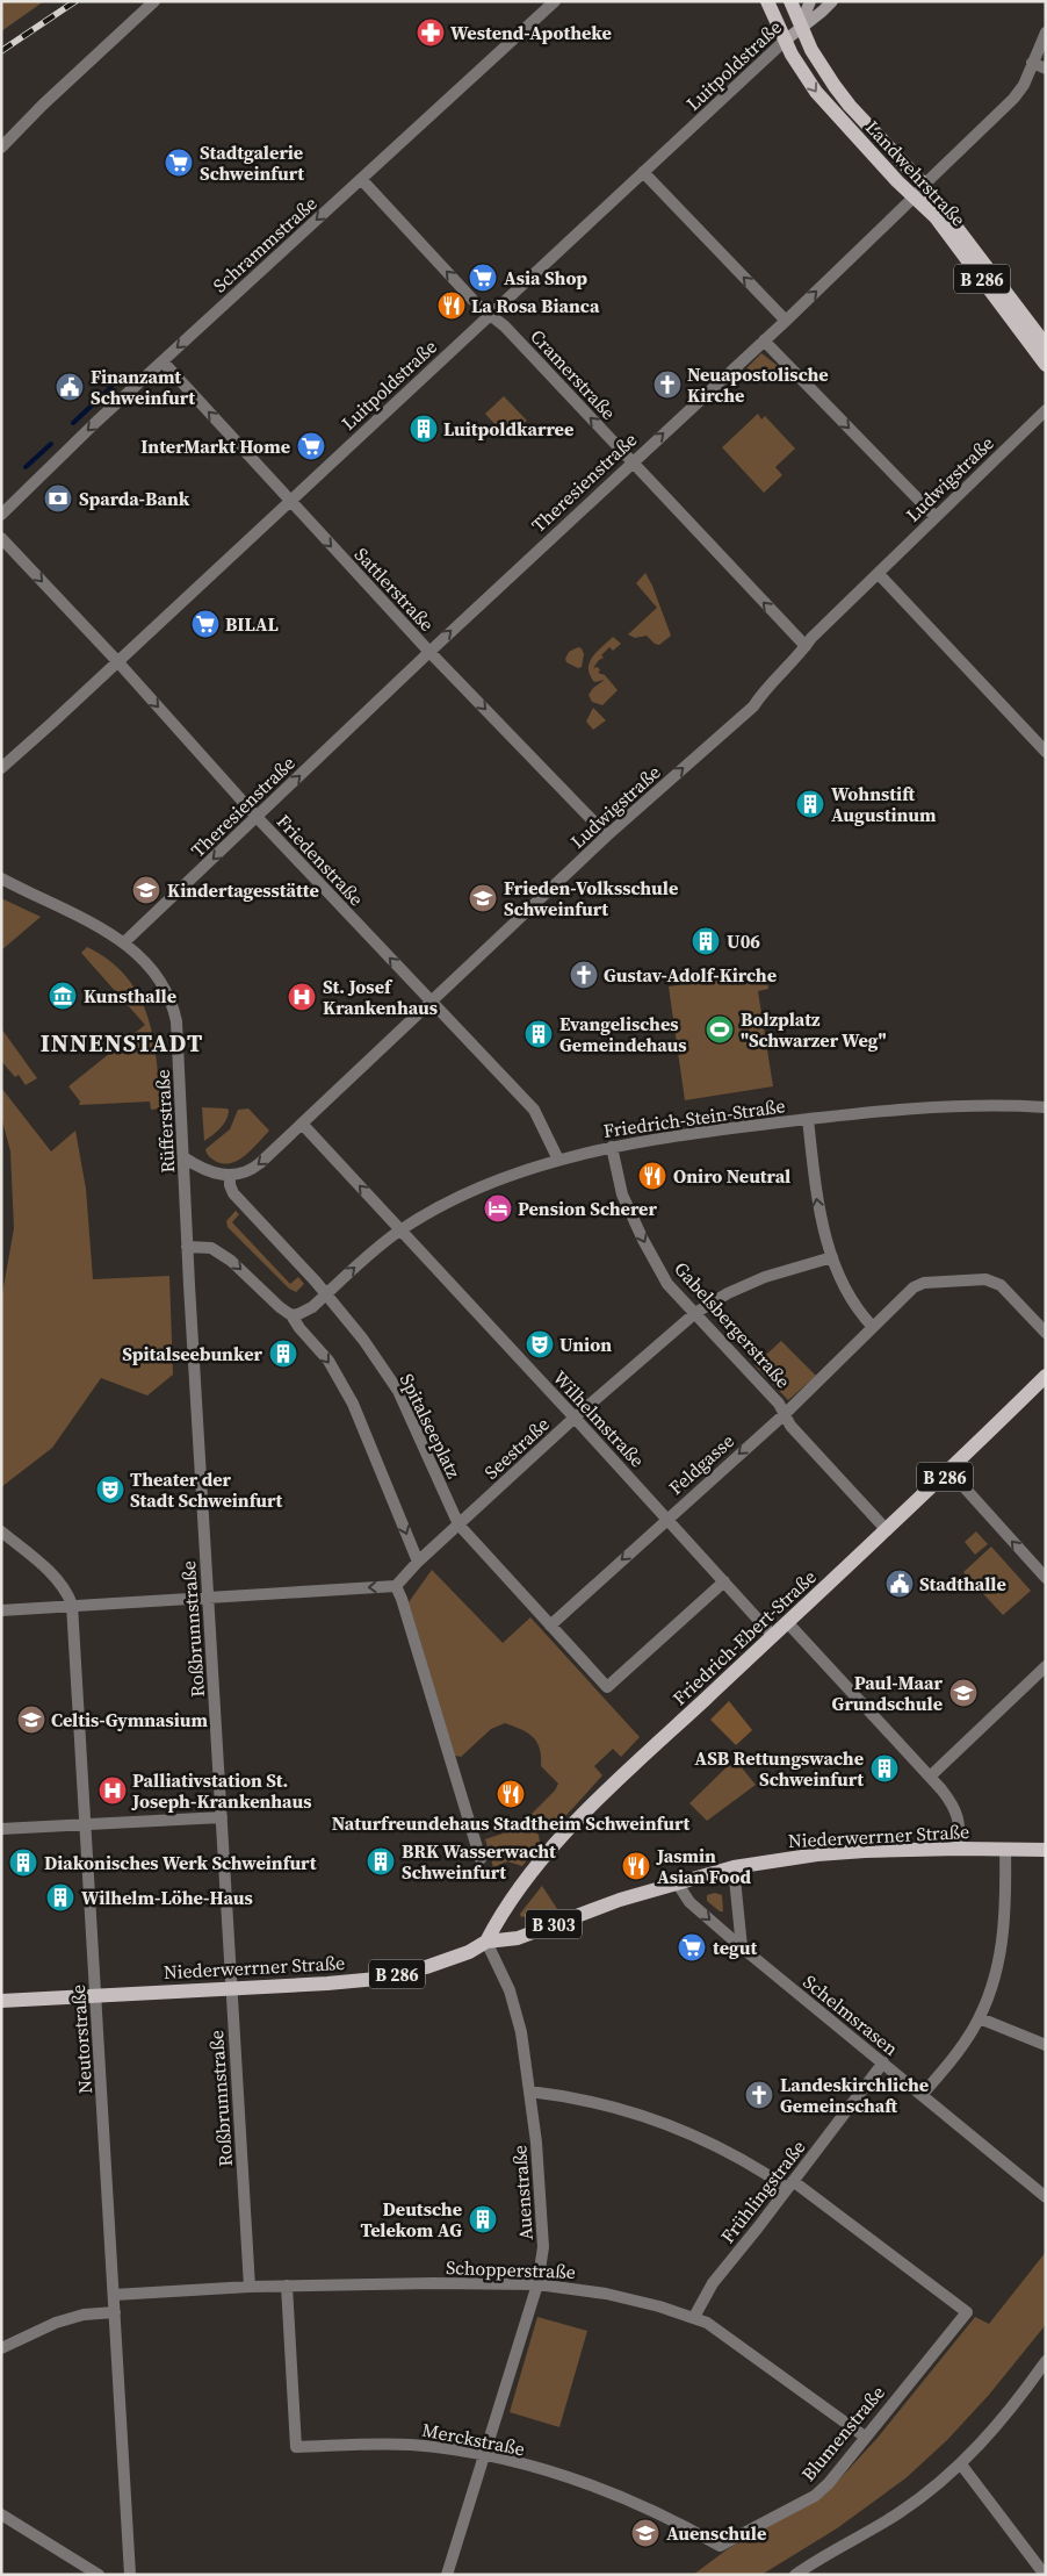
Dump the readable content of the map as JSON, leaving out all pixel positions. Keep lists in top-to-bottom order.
{
  "streets": {
    "main road": [
      "Landwehrstraße",
      "B 286",
      "Friedrich-Ebert-Straße",
      "Niederwerrner Straße",
      "B 303"
    ],
    "street": [
      "Luitpoldstraße",
      "Schrammstraße",
      "Cramerstraße",
      "Ludwigstraße",
      "Theresienstraße",
      "Sattlerstraße",
      "Friedenstraße",
      "Friedrich-Stein-Straße",
      "Rüfferstraße",
      "Gabelsbergerstraße",
      "Wilhelmstraße",
      "Spitalseeplatz",
      "Seestraße",
      "Feldgasse",
      "Roßbrunnstraße",
      "Schelmsrasen",
      "Neutorstraße",
      "Frühlingstraße",
      "Auenstraße",
      "Schopperstraße",
      "Blumenstraße",
      "Merckstraße"
    ]
  },
  "crossings": [
    ["Luitpoldstraße", "Landwehrstraße"],
    ["Luitpoldstraße", "Cramerstraße"],
    ["Luitpoldstraße", "Sattlerstraße"],
    ["Luitpoldstraße", "Friedenstraße"],
    ["Landwehrstraße", "Theresienstraße"],
    ["Schrammstraße", "Cramerstraße"],
    ["Schrammstraße", "Sattlerstraße"],
    ["Cramerstraße", "Ludwigstraße"],
    ["Cramerstraße", "Theresienstraße"],
    ["Ludwigstraße", "Sattlerstraße"],
    ["Ludwigstraße", "Friedenstraße"],
    ["Ludwigstraße", "Wilhelmstraße"],
    ["Ludwigstraße", "Spitalseeplatz"],
    ["Theresienstraße", "Sattlerstraße"],
    ["Theresienstraße", "Friedenstraße"],
    ["Theresienstraße", "Rüfferstraße"],
    ["Friedenstraße", "Friedrich-Stein-Straße"],
    ["Friedrich-Stein-Straße", "Gabelsbergerstraße"],
    ["Friedrich-Stein-Straße", "Wilhelmstraße"],
    ["Friedrich-Stein-Straße", "Spitalseeplatz"],
    ["Rüfferstraße", "Roßbrunnstraße"],
    ["Gabelsbergerstraße", "Seestraße"],
    ["Gabelsbergerstraße", "Feldgasse"],
    ["Gabelsbergerstraße", "Friedrich-Ebert-Straße"],
    ["Wilhelmstraße", "Spitalseeplatz"],
    ["Wilhelmstraße", "Seestraße"],
    ["Wilhelmstraße", "Feldgasse"],
    ["Wilhelmstraße", "Friedrich-Ebert-Straße"],
    ["Spitalseeplatz", "Seestraße"],
    ["Spitalseeplatz", "Feldgasse"],
    ["Roßbrunnstraße", "Niederwerrner Straße"],
    ["Roßbrunnstraße", "Schopperstraße"],
    ["Friedrich-Ebert-Straße", "Niederwerrner Straße"],
    ["Friedrich-Ebert-Straße", "Auenstraße"],
    ["Niederwerrner Straße", "Schelmsrasen"],
    ["Niederwerrner Straße", "Neutorstraße"],
    ["Niederwerrner Straße", "Auenstraße"],
    ["Schelmsrasen", "Frühlingstraße"],
    ["Neutorstraße", "Schopperstraße"],
    ["Frühlingstraße", "Schopperstraße"],
    ["Frühlingstraße", "Blumenstraße"],
    ["Auenstraße", "Schopperstraße"],
    ["Auenstraße", "Merckstraße"],
    ["Schopperstraße", "Blumenstraße"],
    ["Schopperstraße", "Merckstraße"],
    ["Blumenstraße", "Merckstraße"]
  ],
  "one_way": [
    "Schrammstraße",
    "Cramerstraße",
    "Gabelsbergerstraße",
    "Feldgasse"
  ],
  "districts": ["INNENSTADT"],
  "places": {
    "pharmacy": ["Westend-Apotheke"],
    "supermarket": [
      "Stadtgalerie Schweinfurt",
      "Asia Shop",
      "InterMarkt Home",
      "BILAL",
      "tegut"
    ],
    "restaurant": [
      "La Rosa Bianca",
      "Oniro Neutral",
      "Naturfreundehaus Stadtheim Schweinfurt",
      "Jasmin Asian Food"
    ],
    "church": ["Neuapostolische Kirche", "Gustav-Adolf-Kirche", "Landeskirchliche Gemeinschaft"],
    "public building": ["Finanzamt Schweinfurt", "Stadthalle"],
    "building": [
      "Luitpoldkarree",
      "Wohnstift Augustinum",
      "U06",
      "Evangelisches Gemeindehaus",
      "Spitalseebunker",
      "ASB Rettungswache Schweinfurt",
      "BRK Wasserwacht Schweinfurt",
      "Diakonisches Werk Schweinfurt",
      "Wilhelm-Löhe-Haus",
      "Deutsche Telekom AG"
    ],
    "bank": ["Sparda-Bank"],
    "school or university": [
      "Kindertagesstätte",
      "Frieden-Volksschule Schweinfurt",
      "Paul-Maar Grundschule",
      "Celtis-Gymnasium",
      "Auenschule"
    ],
    "museum": ["Kunsthalle"],
    "hospital": ["St. Josef Krankenhaus", "Palliativstation St. Joseph-Krankenhaus"],
    "sports": ["Bolzplatz \"Schwarzer Weg\""],
    "hotel": ["Pension Scherer"],
    "theatre": ["Union", "Theater der Stadt Schweinfurt"]
  }
}
